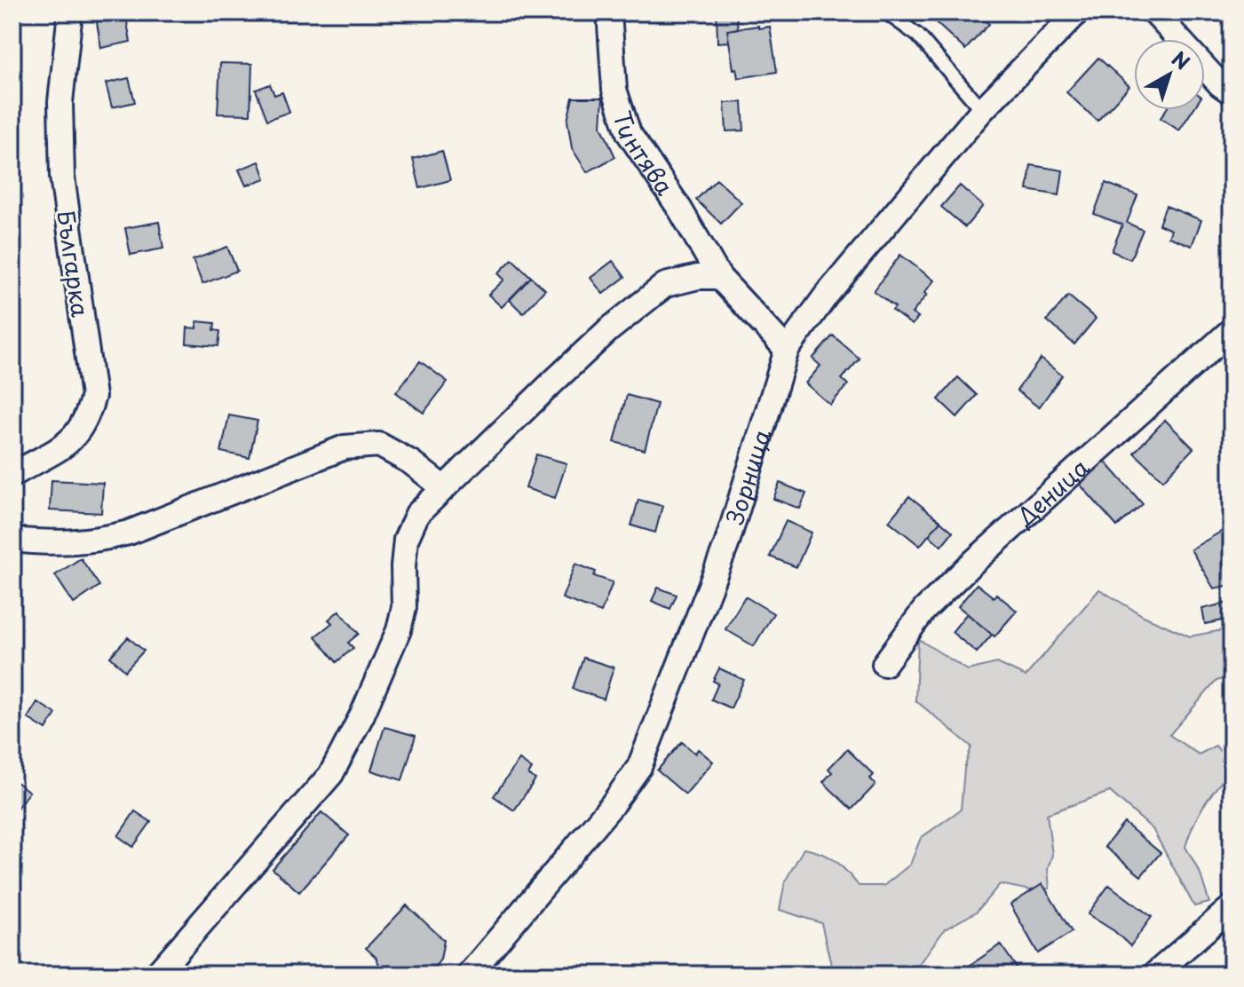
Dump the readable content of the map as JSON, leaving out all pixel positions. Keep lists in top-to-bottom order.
{
  "streets": {
    "street": [
      "Тинтява",
      "Българка",
      "Зорница",
      "Деница"
    ]
  },
  "crossings": [
    ["Тинтява", "Зорница"]
  ],
  "north": "top right"
}
